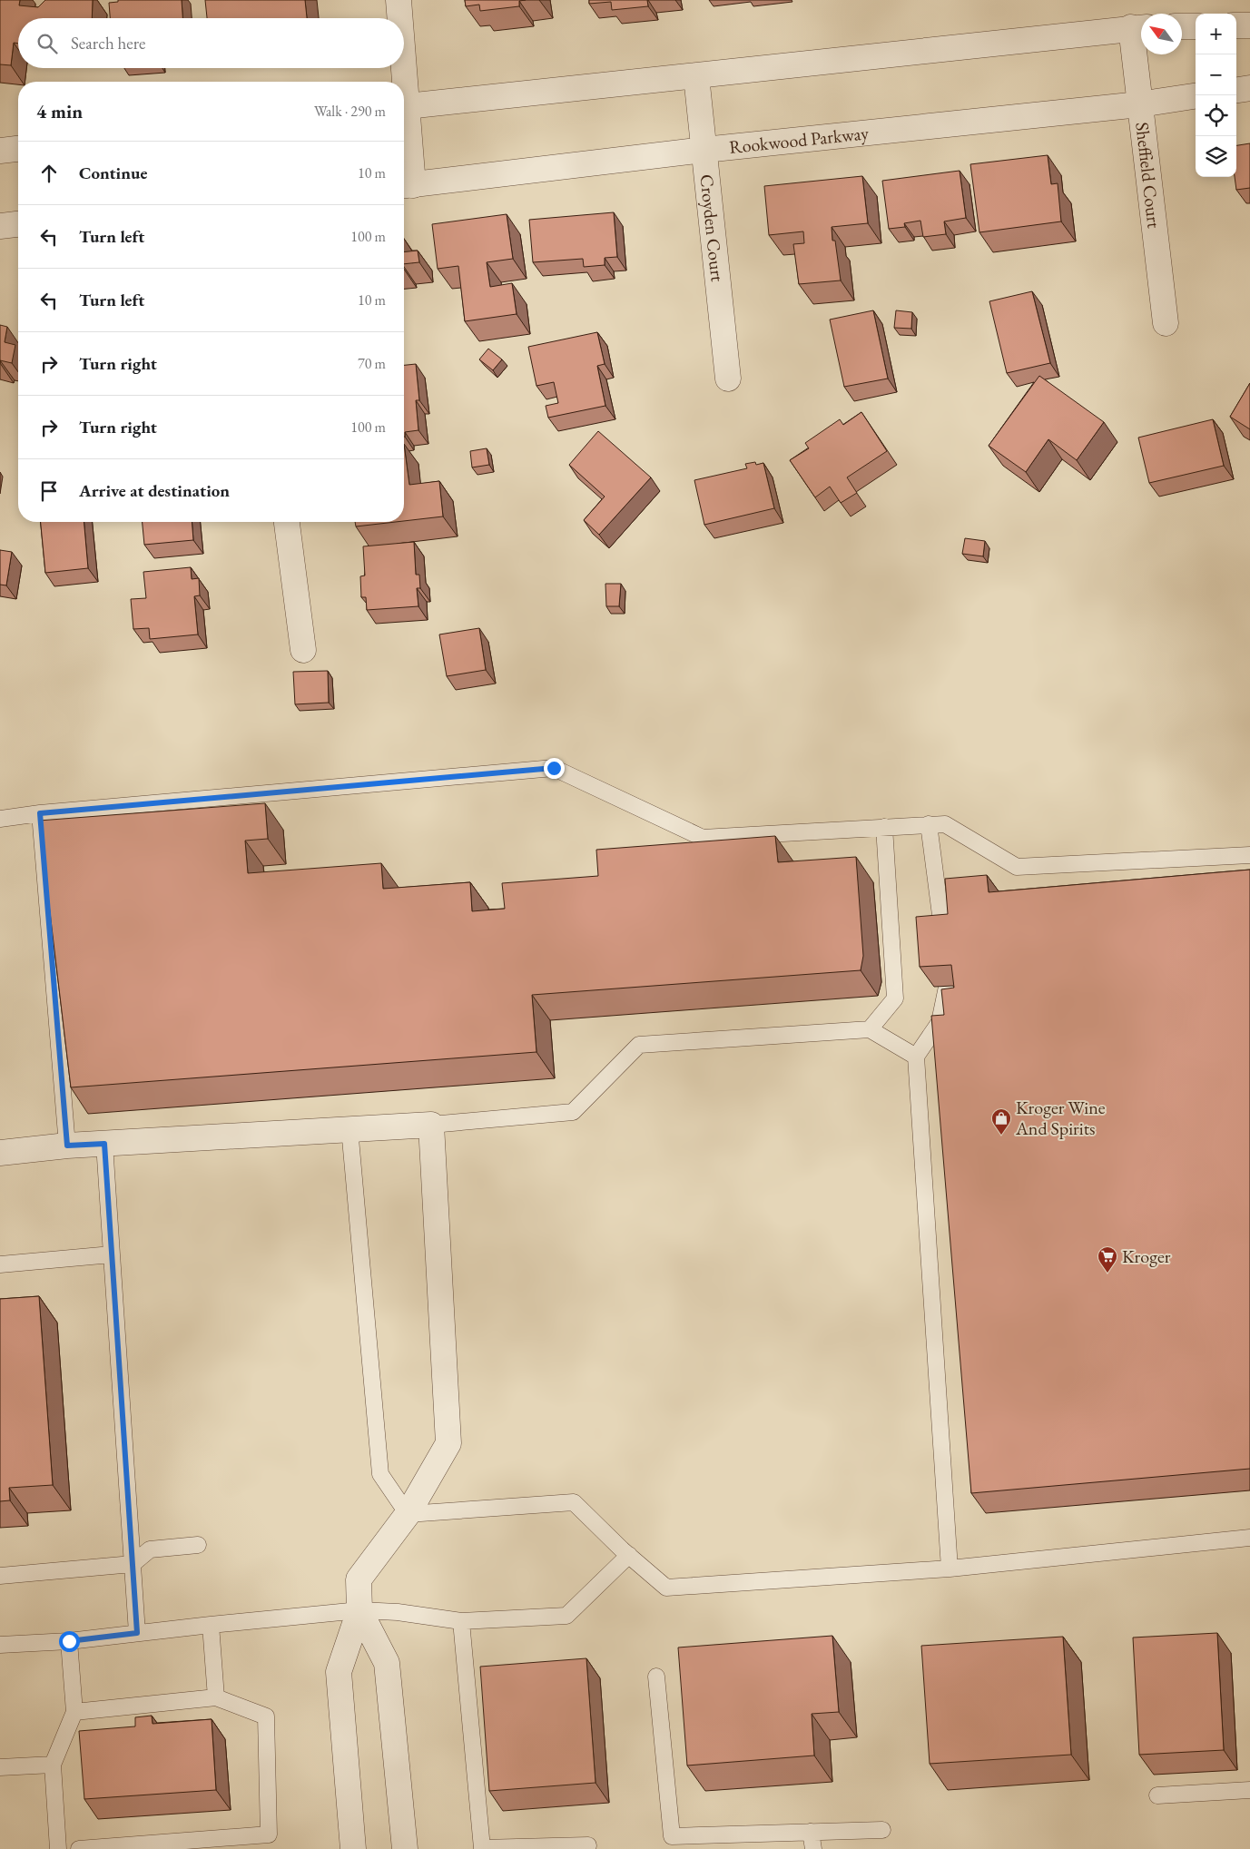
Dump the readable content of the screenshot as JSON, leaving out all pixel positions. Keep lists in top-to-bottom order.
{
  "streets": {
    "street": ["Rookwood Parkway", "Sheffield Court", "Croyden Court"]
  },
  "crossings": [
    ["Rookwood Parkway", "Sheffield Court"],
    ["Rookwood Parkway", "Croyden Court"]
  ],
  "places": {
    "shop": ["Kroger Wine And Spirits"],
    "supermarket": ["Kroger"]
  },
  "north": "top left",
  "page": {
    "map_buttons": ["+", "−"],
    "search": "Search here",
    "heading": ["4 min", "Walk · 290 m"],
    "list": [
      ["Continue", "10 m"],
      ["Turn left", "100 m"],
      ["Turn left", "10 m"],
      ["Turn right", "70 m"],
      ["Turn right", "100 m"],
      "Arrive at destination"
    ]
  }
}
